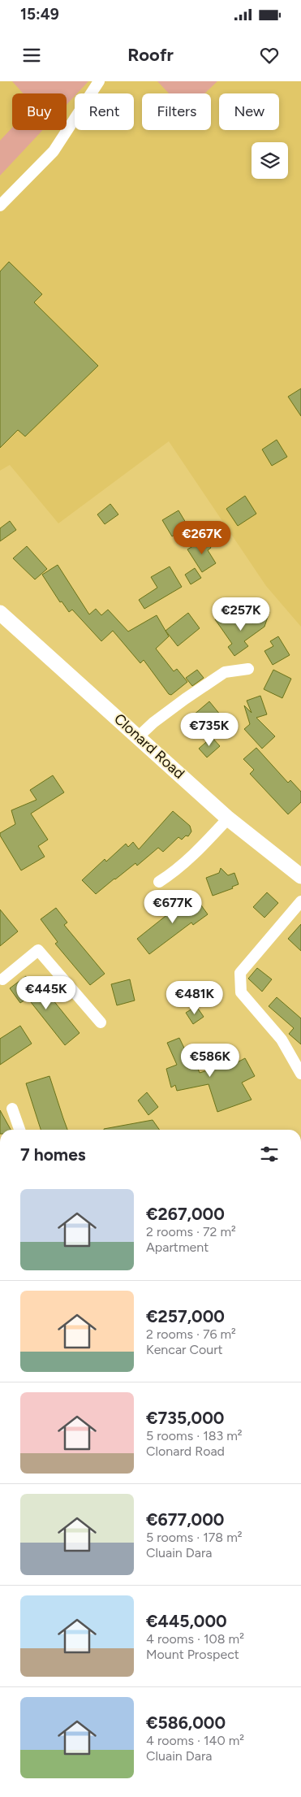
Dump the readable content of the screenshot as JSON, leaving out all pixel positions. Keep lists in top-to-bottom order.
{
  "streets": {
    "street": ["Clonard Road"]
  },
  "page": {
    "status": "15:49",
    "header": "Roofr",
    "chip": [
      "Buy",
      "Rent",
      "Filters",
      "New"
    ],
    "price": [
      "€267K",
      "€257K",
      "€735K",
      "€677K",
      "€445K",
      "€481K",
      "€586K"
    ],
    "heading": "7 homes",
    "list": [
      {
        "name": "€267,000",
        "note": "2 rooms · 72 m² · Apartment"
      },
      {
        "name": "€257,000",
        "note": "2 rooms · 76 m² · Kencar Court"
      },
      {
        "name": "€735,000",
        "note": "5 rooms · 183 m² · Clonard Road"
      },
      {
        "name": "€677,000",
        "note": "5 rooms · 178 m² · Cluain Dara"
      },
      {
        "name": "€445,000",
        "note": "4 rooms · 108 m² · Mount Prospect"
      },
      {
        "name": "€586,000",
        "note": "4 rooms · 140 m² · Cluain Dara"
      }
    ]
  }
}
